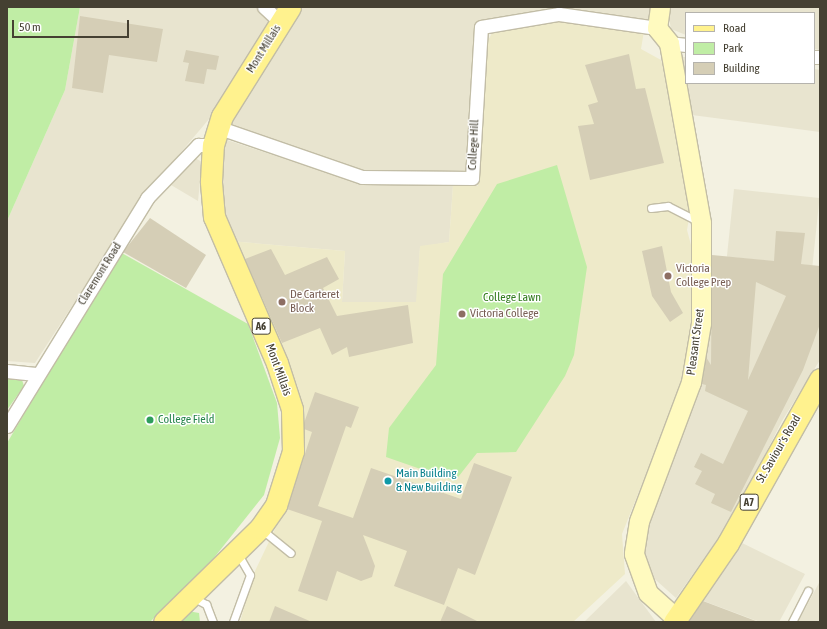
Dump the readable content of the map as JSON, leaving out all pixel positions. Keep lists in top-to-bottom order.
{
  "streets": {
    "main road": [
      "Mont Millais",
      "A6",
      "Pleasant Street",
      "St. Saviour's Road",
      "A7"
    ],
    "street": ["College Hill", "Claremont Road"]
  },
  "crossings": [
    ["Mont Millais", "College Hill"],
    ["Mont Millais", "Claremont Road"],
    ["College Hill", "Claremont Road"],
    ["Pleasant Street", "St. Saviour's Road"]
  ],
  "parks": ["College Lawn"],
  "places": [
    "Victoria College Prep",
    "De Carteret Block",
    "Victoria College",
    "College Field",
    "Main Building & New Building"
  ],
  "legend": ["Road", "Park", "Building"],
  "scale_bar": "50 m"
}
